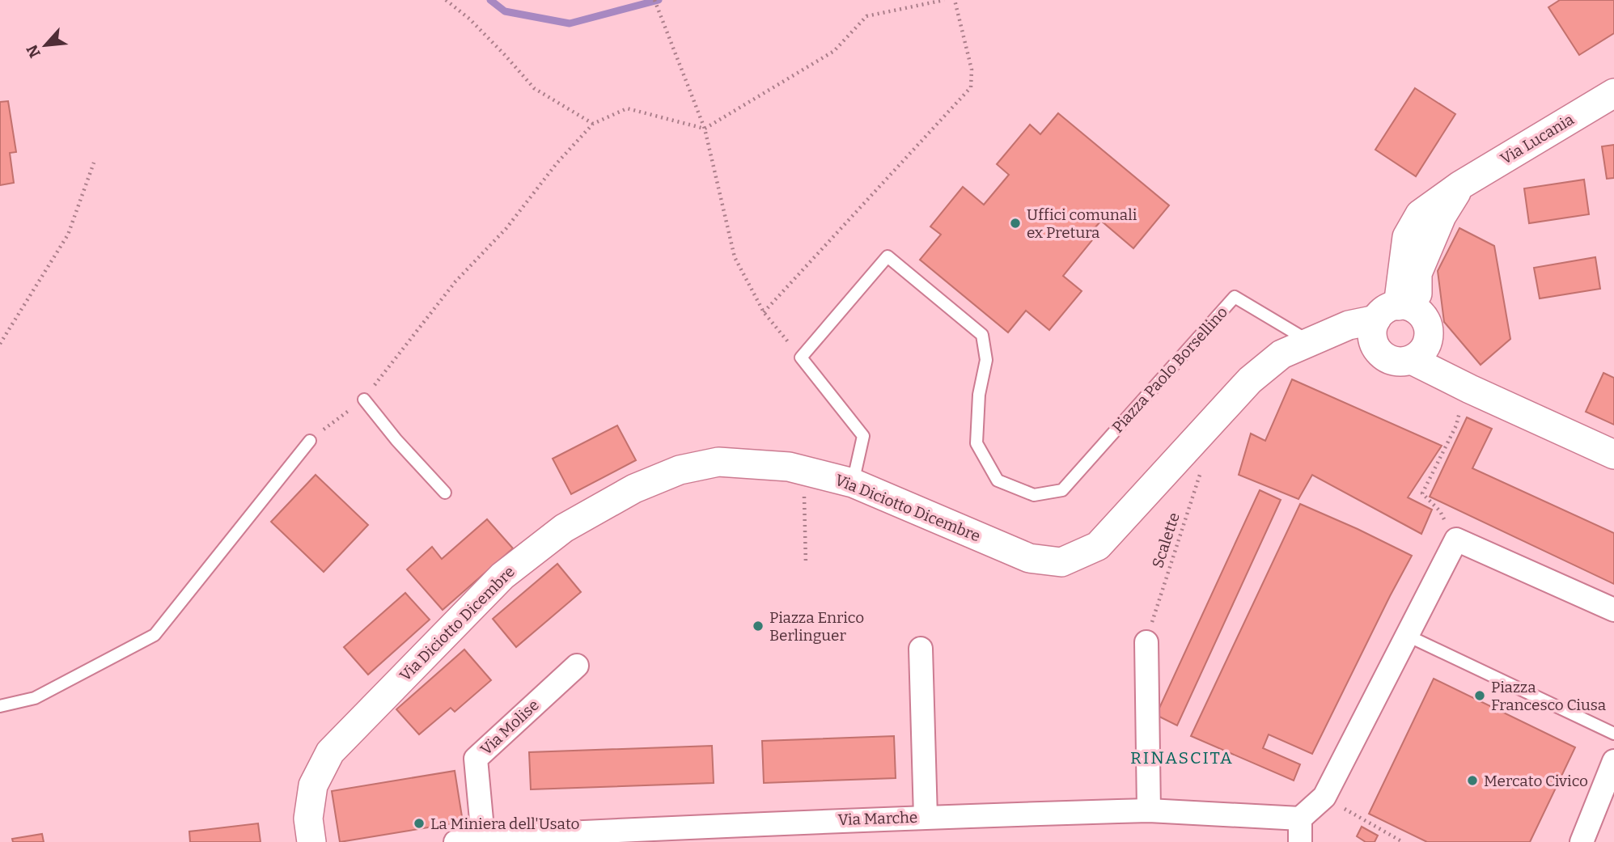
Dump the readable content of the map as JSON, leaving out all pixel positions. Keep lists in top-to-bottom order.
{
  "streets": {
    "street": [
      "Via Lucania",
      "Via Diciotto Dicembre",
      "Via Molise",
      "Via Marche"
    ],
    "lane": ["Piazza Paolo Borsellino"],
    "path": ["Scalette"]
  },
  "crossings": [
    ["Via Lucania", "Via Diciotto Dicembre"],
    ["Piazza Paolo Borsellino", "Via Diciotto Dicembre"],
    ["Via Diciotto Dicembre", "Scalette"],
    ["Via Molise", "Via Marche"]
  ],
  "districts": ["RINASCITA"],
  "places": [
    "Uffici comunali ex Pretura",
    "Piazza Enrico Berlinguer",
    "Piazza Francesco Ciusa",
    "Mercato Civico",
    "La Miniera dell'Usato"
  ],
  "north": "bottom left"
}
